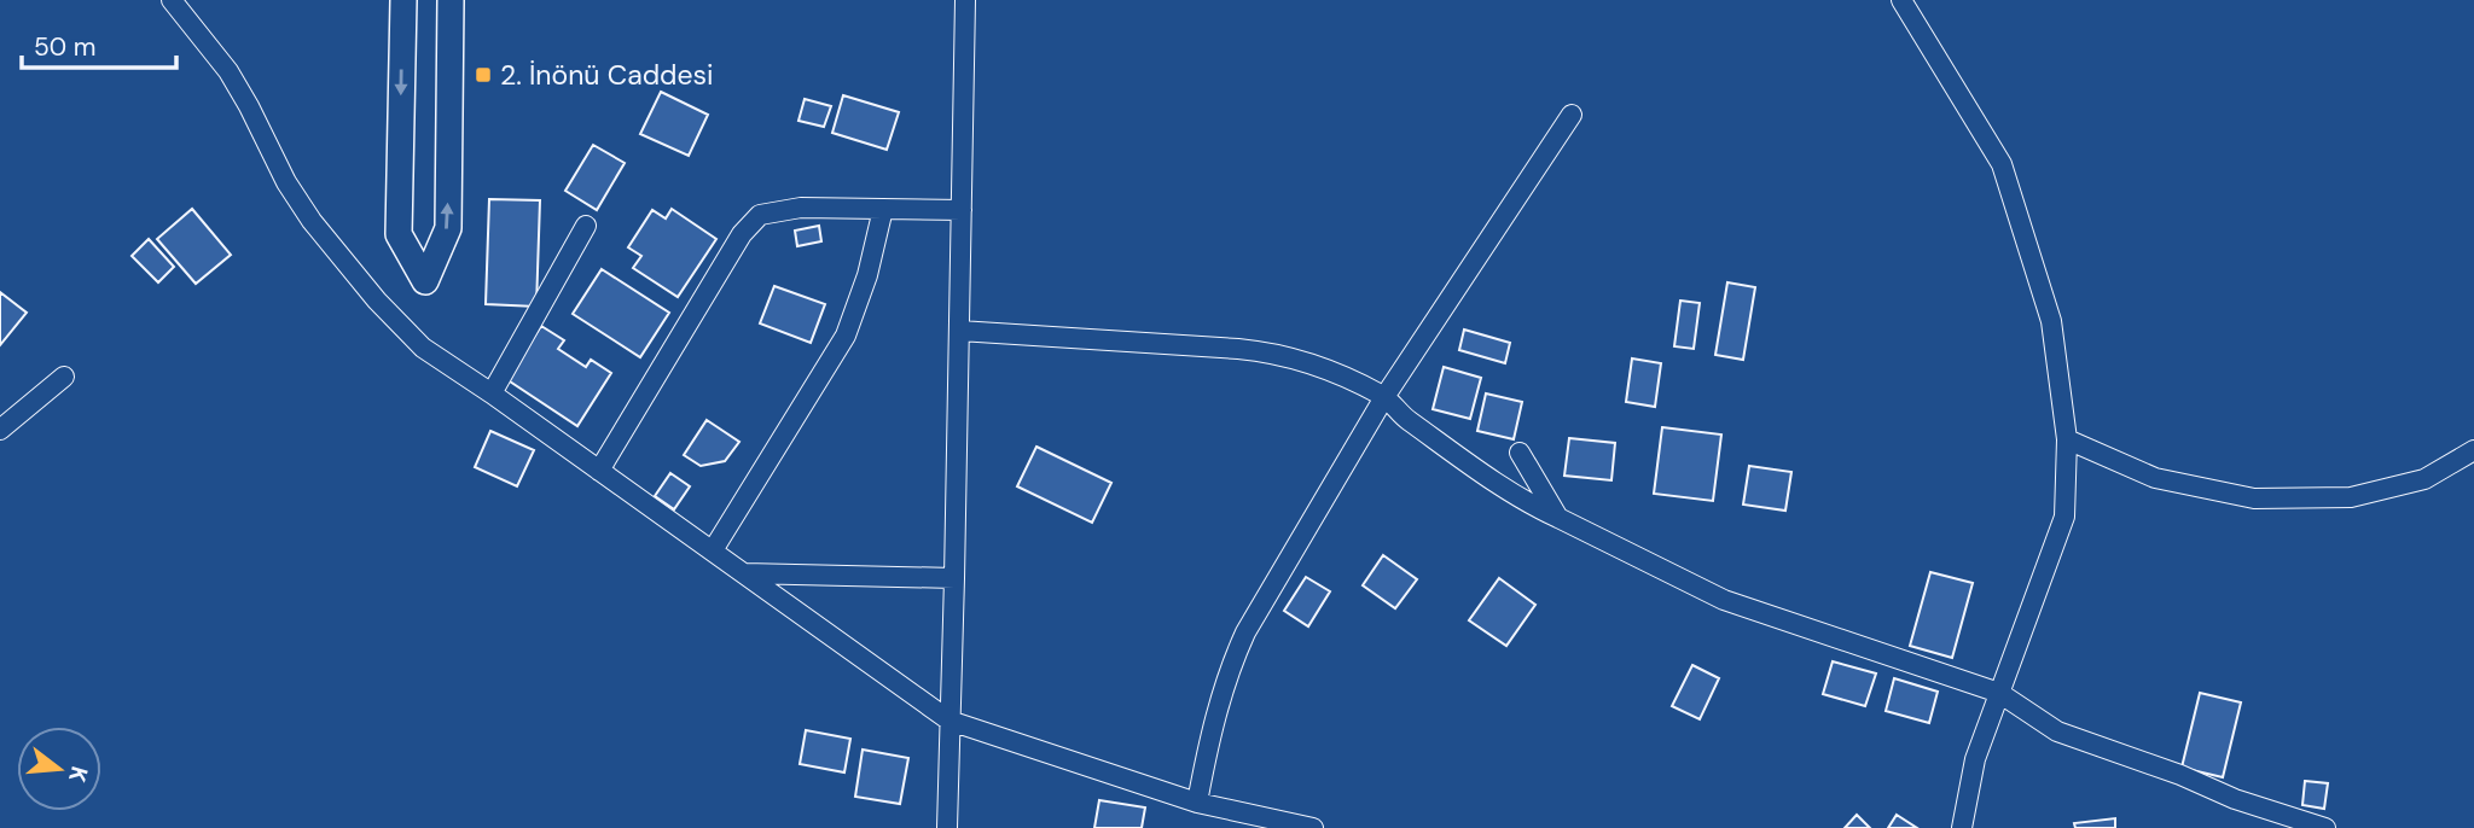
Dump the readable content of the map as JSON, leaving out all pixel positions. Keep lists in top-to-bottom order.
{
  "places": {
    "transit": ["2. İnönü Caddesi"]
  },
  "scale_bar": "50 m",
  "north": "right"
}
